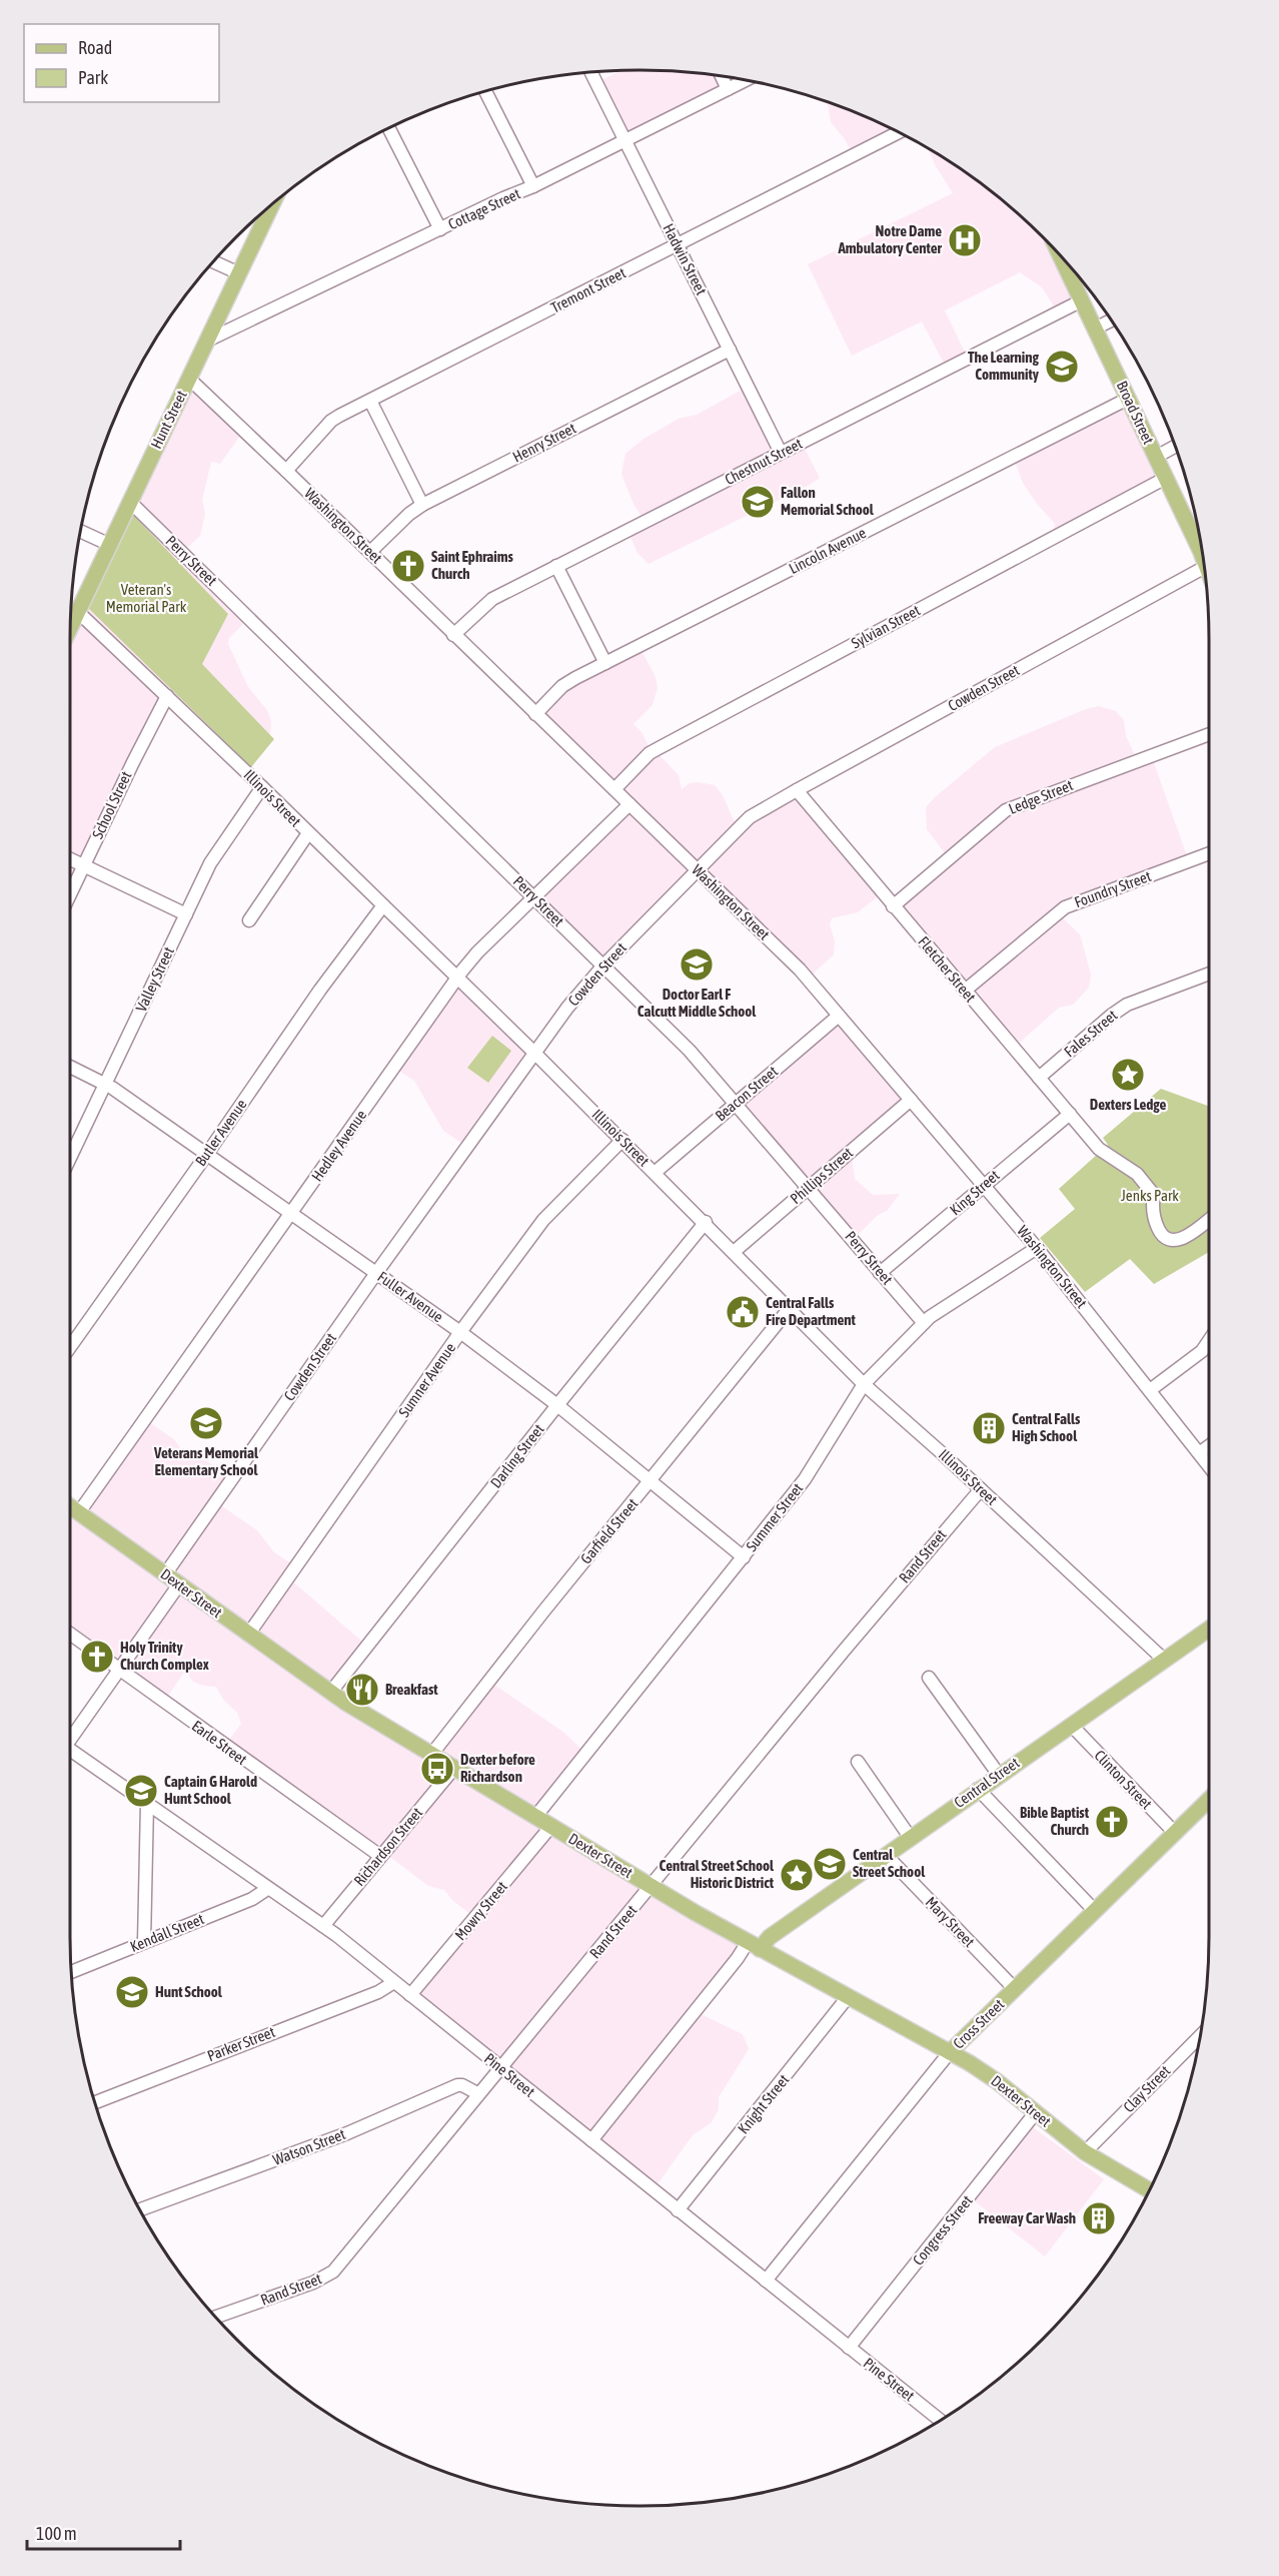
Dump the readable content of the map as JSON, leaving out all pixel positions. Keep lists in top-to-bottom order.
{
  "streets": {
    "main road": [
      "Broad Street",
      "Hunt Street",
      "Dexter Street",
      "Central Street",
      "Cross Street"
    ],
    "street": [
      "Cottage Street",
      "Hadwin Street",
      "Tremont Street",
      "Henry Street",
      "Chestnut Street",
      "Washington Street",
      "Lincoln Avenue",
      "Perry Street",
      "Sylvian Street",
      "Cowden Street",
      "Ledge Street",
      "Illinois Street",
      "School Street",
      "Foundry Street",
      "Fletcher Street",
      "Valley Street",
      "Fales Street",
      "Beacon Street",
      "Butler Avenue",
      "Hedley Avenue",
      "Phillips Street",
      "King Street",
      "Fuller Avenue",
      "Sumner Avenue",
      "Darling Street",
      "Summer Street",
      "Garfield Street",
      "Rand Street",
      "Earle Street",
      "Clinton Street",
      "Richardson Street",
      "Mowry Street",
      "Mary Street",
      "Kendall Street",
      "Parker Street",
      "Pine Street",
      "Clay Street",
      "Knight Street",
      "Watson Street",
      "Congress Street"
    ]
  },
  "crossings": [
    ["Cottage Street", "Hadwin Street"],
    ["Cottage Street", "Hunt Street"],
    ["Hadwin Street", "Tremont Street"],
    ["Hadwin Street", "Henry Street"],
    ["Hadwin Street", "Chestnut Street"],
    ["Tremont Street", "Washington Street"],
    ["Broad Street", "Chestnut Street"],
    ["Broad Street", "Lincoln Avenue"],
    ["Broad Street", "Sylvian Street"],
    ["Hunt Street", "Washington Street"],
    ["Hunt Street", "Perry Street"],
    ["Hunt Street", "Illinois Street"],
    ["Henry Street", "Washington Street"],
    ["Chestnut Street", "Washington Street"],
    ["Washington Street", "Lincoln Avenue"],
    ["Washington Street", "Sylvian Street"],
    ["Washington Street", "Cowden Street"],
    ["Washington Street", "Beacon Street"],
    ["Washington Street", "Hedley Avenue"],
    ["Washington Street", "Phillips Street"],
    ["Washington Street", "King Street"],
    ["Washington Street", "Summer Street"],
    ["Perry Street", "Cowden Street"],
    ["Perry Street", "Beacon Street"],
    ["Perry Street", "Hedley Avenue"],
    ["Perry Street", "Phillips Street"],
    ["Perry Street", "King Street"],
    ["Perry Street", "Summer Street"],
    ["Cowden Street", "Illinois Street"],
    ["Cowden Street", "Fletcher Street"],
    ["Cowden Street", "Fuller Avenue"],
    ["Cowden Street", "Dexter Street"],
    ["Ledge Street", "Fletcher Street"],
    ["Illinois Street", "School Street"],
    ["Illinois Street", "Valley Street"],
    ["Illinois Street", "Beacon Street"],
    ["Illinois Street", "Butler Avenue"],
    ["Illinois Street", "Hedley Avenue"],
    ["Illinois Street", "Phillips Street"],
    ["Illinois Street", "Sumner Avenue"],
    ["Illinois Street", "Darling Street"],
    ["Illinois Street", "Summer Street"],
    ["Illinois Street", "Garfield Street"],
    ["Illinois Street", "Rand Street"],
    ["Illinois Street", "Central Street"],
    ["Foundry Street", "Fletcher Street"],
    ["Fletcher Street", "Fales Street"],
    ["Fletcher Street", "King Street"],
    ["Valley Street", "Fuller Avenue"],
    ["Butler Avenue", "Fuller Avenue"],
    ["Hedley Avenue", "Fuller Avenue"],
    ["Hedley Avenue", "Dexter Street"],
    ["Fuller Avenue", "Sumner Avenue"],
    ["Fuller Avenue", "Darling Street"],
    ["Fuller Avenue", "Summer Street"],
    ["Fuller Avenue", "Garfield Street"],
    ["Sumner Avenue", "Dexter Street"],
    ["Darling Street", "Dexter Street"],
    ["Summer Street", "Dexter Street"],
    ["Garfield Street", "Dexter Street"],
    ["Rand Street", "Dexter Street"],
    ["Rand Street", "Pine Street"],
    ["Rand Street", "Watson Street"],
    ["Dexter Street", "Central Street"],
    ["Dexter Street", "Richardson Street"],
    ["Dexter Street", "Mowry Street"],
    ["Dexter Street", "Cross Street"],
    ["Dexter Street", "Clay Street"],
    ["Dexter Street", "Knight Street"],
    ["Dexter Street", "Congress Street"],
    ["Earle Street", "Richardson Street"],
    ["Clinton Street", "Central Street"],
    ["Clinton Street", "Cross Street"],
    ["Central Street", "Mary Street"],
    ["Central Street", "Pine Street"],
    ["Richardson Street", "Pine Street"],
    ["Mowry Street", "Pine Street"],
    ["Mary Street", "Cross Street"],
    ["Kendall Street", "Pine Street"],
    ["Cross Street", "Pine Street"],
    ["Parker Street", "Pine Street"],
    ["Pine Street", "Knight Street"],
    ["Pine Street", "Congress Street"]
  ],
  "parks": ["Veteran's Memorial Park", "Jenks Park"],
  "places": {
    "hospital": ["Notre Dame Ambulatory Center"],
    "school or university": [
      "The Learning Community",
      "Fallon Memorial School",
      "Doctor Earl F Calcutt Middle School",
      "Veterans Memorial Elementary School",
      "Captain G Harold Hunt School",
      "Central Street School",
      "Hunt School"
    ],
    "church": ["Saint Ephraims Church", "Holy Trinity Church Complex", "Bible Baptist Church"],
    "place": ["Dexters Ledge", "Central Street School Historic District"],
    "public building": ["Central Falls Fire Department"],
    "building": ["Central Falls High School", "Freeway Car Wash"],
    "restaurant": ["Breakfast"],
    "bus stop": ["Dexter before Richardson"]
  },
  "legend": ["Road", "Park"],
  "scale_bar": "100 m"
}
